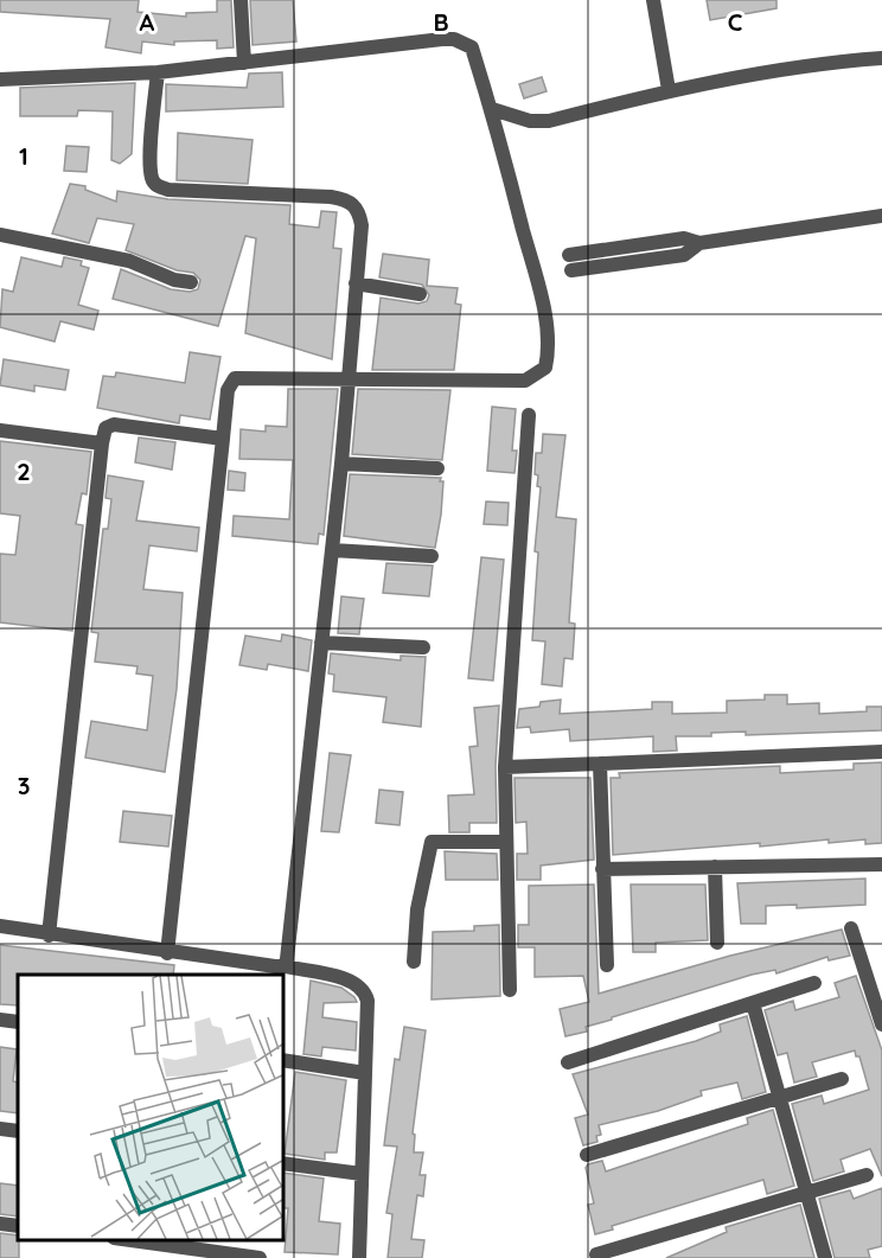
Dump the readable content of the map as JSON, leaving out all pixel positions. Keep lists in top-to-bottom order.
{
  "grid": {
    "columns": ["A", "B", "C"],
    "rows": ["1", "2", "3"]
  }
}
